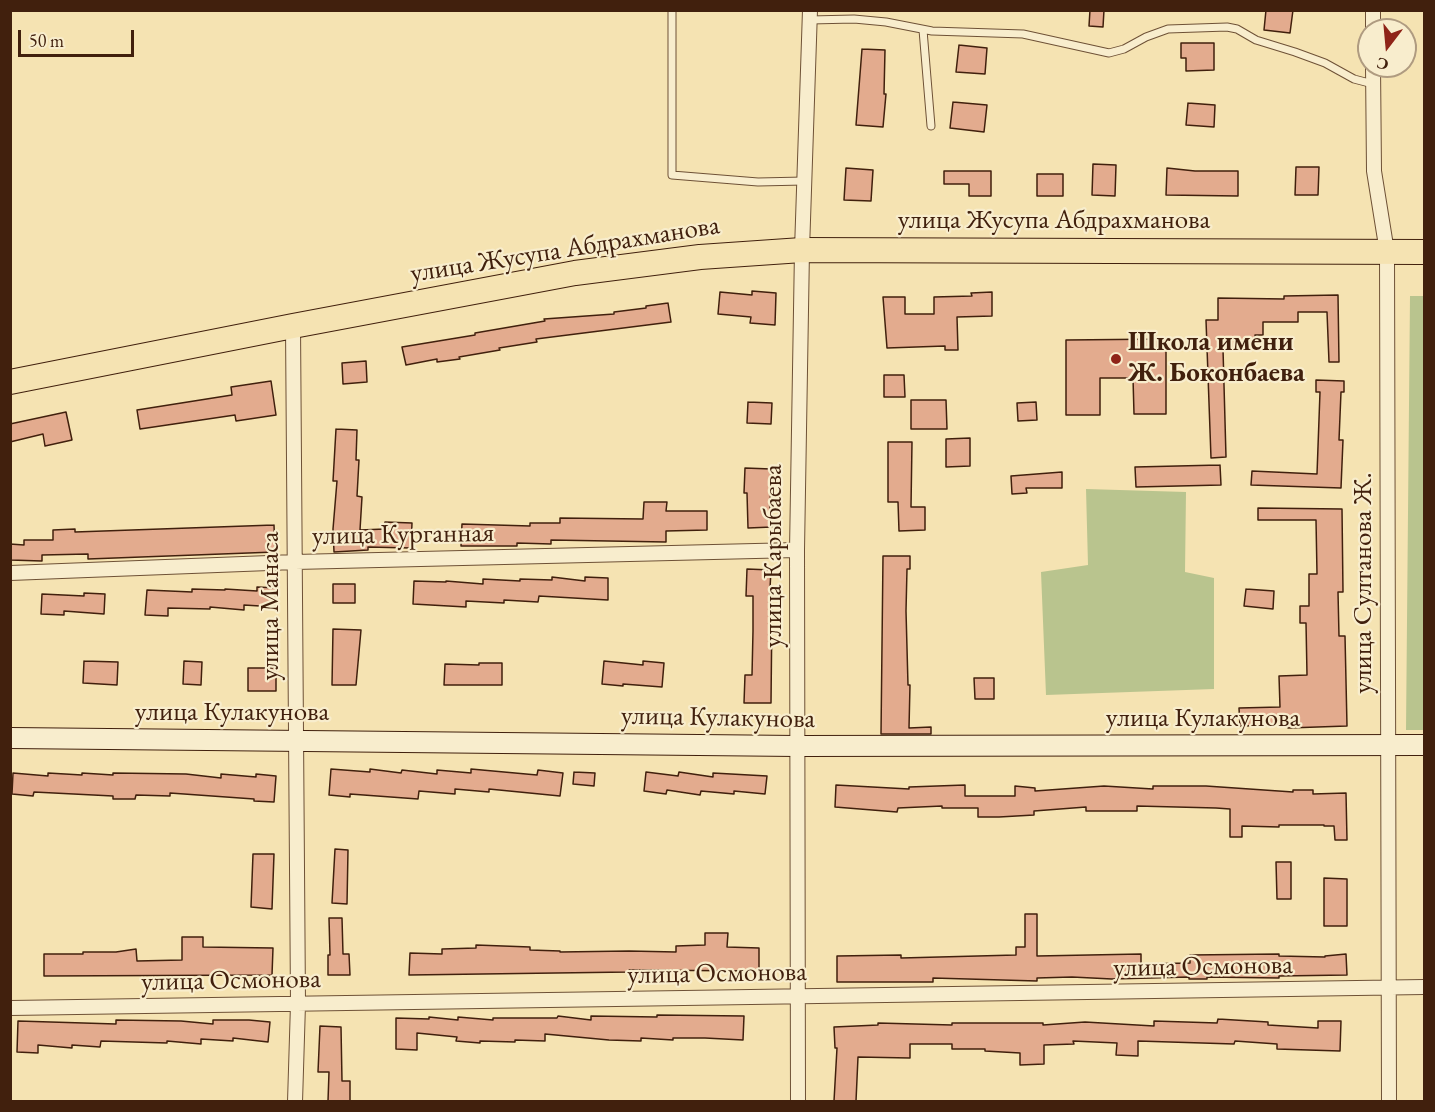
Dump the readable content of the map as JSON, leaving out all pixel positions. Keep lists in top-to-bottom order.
{
  "streets": {
    "highway": ["улица Жусупа Абдрахманова"],
    "street": [
      "улица Курганная",
      "улица Карыбаева",
      "улица Султанова Ж.",
      "улица Манаса",
      "улица Кулакунова",
      "улица Осмонова"
    ]
  },
  "crossings": [
    ["улица Жусупа Абдрахманова", "улица Карыбаева"],
    ["улица Жусупа Абдрахманова", "улица Султанова Ж."],
    ["улица Жусупа Абдрахманова", "улица Манаса"],
    ["улица Курганная", "улица Карыбаева"],
    ["улица Курганная", "улица Манаса"],
    ["улица Карыбаева", "улица Кулакунова"],
    ["улица Карыбаева", "улица Осмонова"],
    ["улица Султанова Ж.", "улица Кулакунова"],
    ["улица Султанова Ж.", "улица Осмонова"],
    ["улица Манаса", "улица Кулакунова"],
    ["улица Манаса", "улица Осмонова"]
  ],
  "places": ["Школа имени Ж. Боконбаева"],
  "scale_bar": "50 m",
  "north": "bottom"
}
